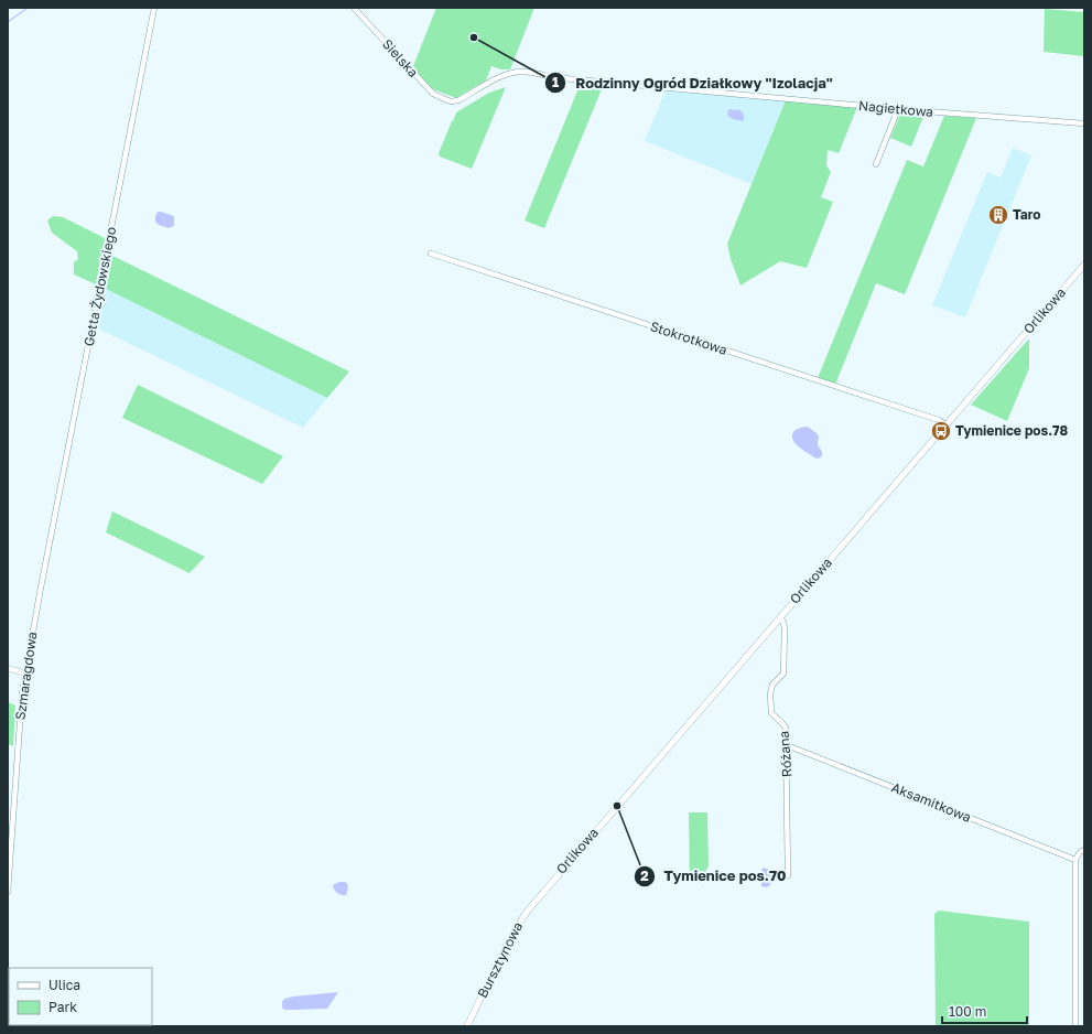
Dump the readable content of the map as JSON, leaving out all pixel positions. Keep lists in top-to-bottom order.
{
  "streets": {
    "street": [
      "Sielska",
      "Nagietkowa",
      "Getta Żydowskiego",
      "Orlikowa",
      "Stokrotkowa",
      "Szmaragdowa",
      "Różana",
      "Aksamitkowa",
      "Bursztynowa"
    ]
  },
  "crossings": [
    ["Sielska", "Nagietkowa"],
    ["Getta Żydowskiego", "Szmaragdowa"],
    ["Orlikowa", "Stokrotkowa"],
    ["Orlikowa", "Różana"],
    ["Orlikowa", "Bursztynowa"],
    ["Różana", "Aksamitkowa"]
  ],
  "places": {
    "other": ["Rodzinny Ogród Działkowy \"Izolacja\"", "Tymienice pos.70"],
    "building": ["Taro"],
    "bus stop": ["Tymienice pos.78"]
  },
  "legend": ["Ulica", "Park"],
  "scale_bar": "100 m"
}
